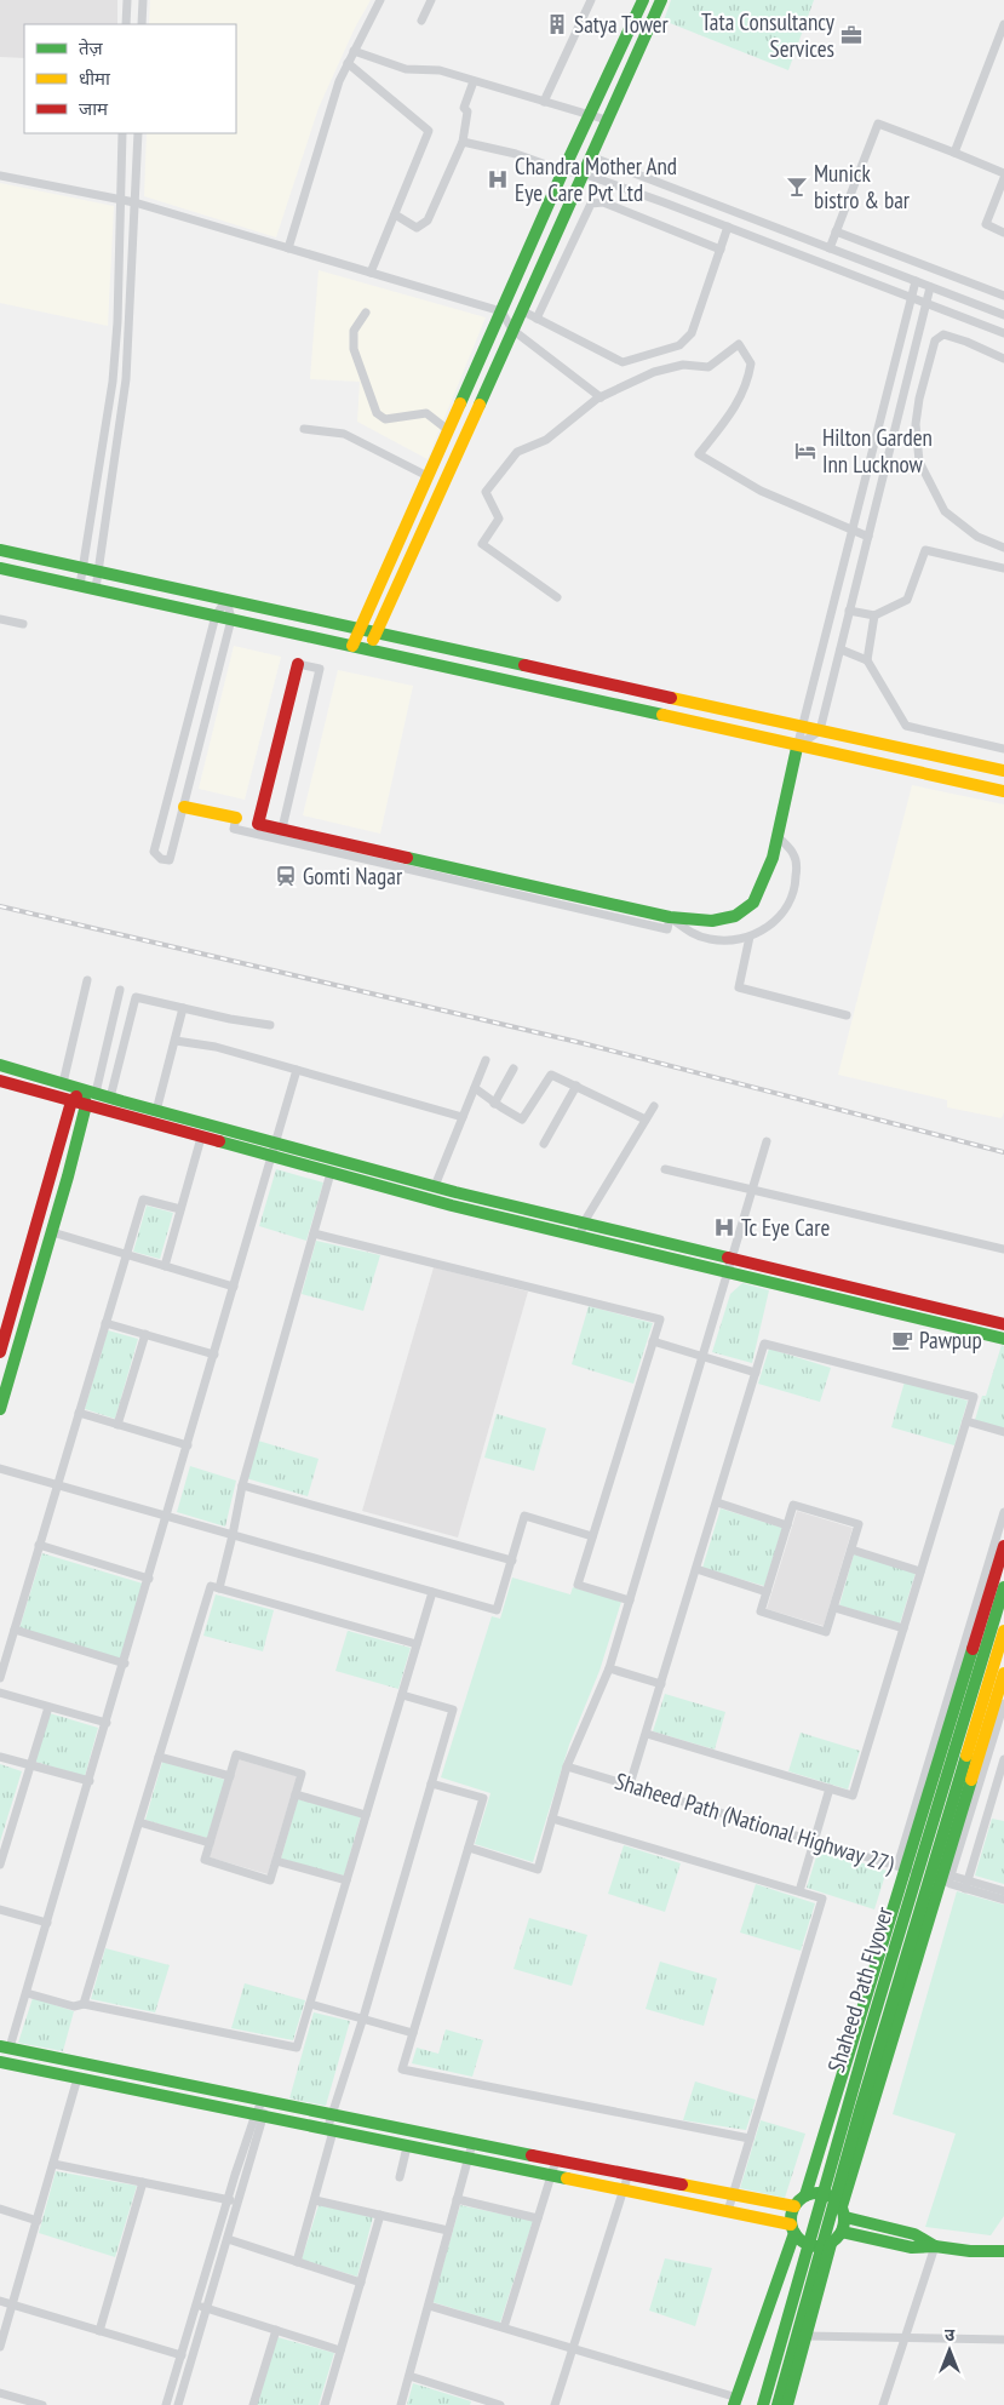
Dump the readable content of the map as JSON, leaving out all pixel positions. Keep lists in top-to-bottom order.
{
  "streets": {
    "main road": ["Shaheed Path Flyover"],
    "street": ["Shaheed Path (National Highway 27)"]
  },
  "places": {
    "building": ["Satya Tower"],
    "office": ["Tata Consultancy Services"],
    "hospital": ["Chandra Mother And Eye Care Pvt Ltd", "Tc Eye Care"],
    "bar": ["Munick bistro & bar"],
    "hotel": ["Hilton Garden Inn Lucknow"],
    "station": ["Gomti Nagar"],
    "cafe": ["Pawpup"]
  },
  "legend": ["तेज़", "धीमा", "जाम"],
  "north": "top"
}
